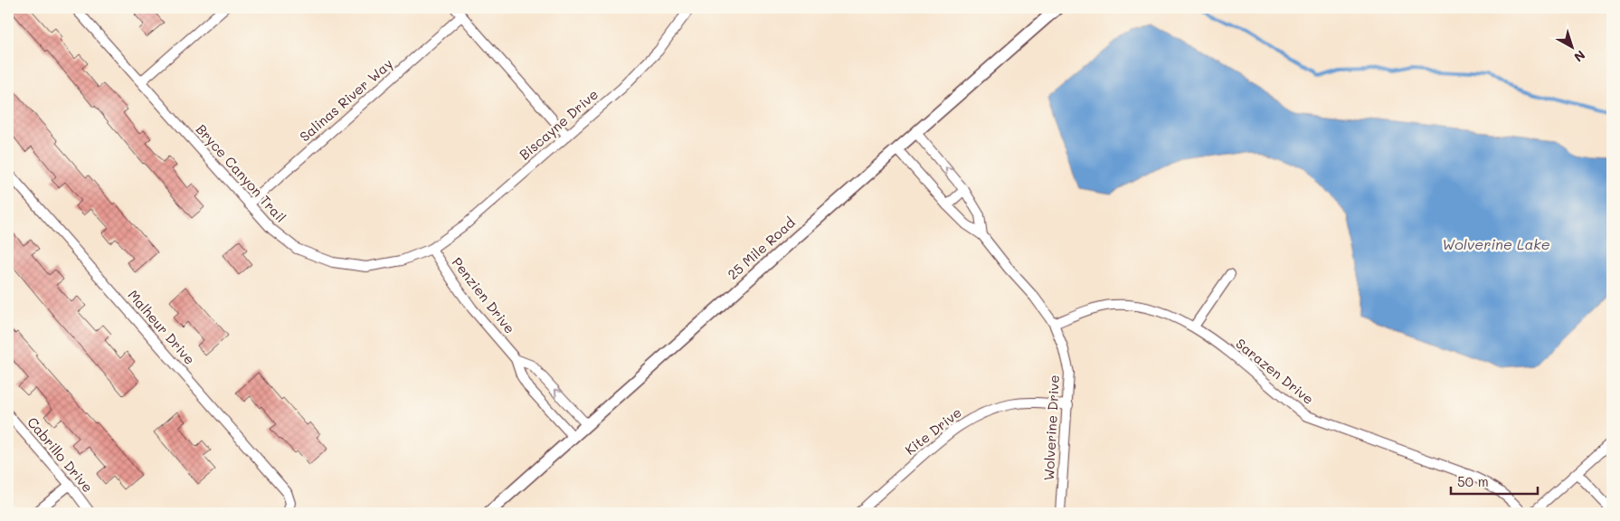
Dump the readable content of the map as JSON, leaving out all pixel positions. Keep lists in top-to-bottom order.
{
  "streets": {
    "street": [
      "Salinas River Way",
      "Biscayne Drive",
      "Bryce Canyon Trail",
      "25 Mile Road",
      "Penzien Drive",
      "Malheur Drive",
      "Sarazen Drive",
      "Wolverine Drive",
      "Kite Drive",
      "Cabrillo Drive"
    ]
  },
  "crossings": [
    ["Salinas River Way", "Bryce Canyon Trail"],
    ["Biscayne Drive", "Bryce Canyon Trail"],
    ["Biscayne Drive", "Penzien Drive"],
    ["Bryce Canyon Trail", "Penzien Drive"],
    ["25 Mile Road", "Penzien Drive"],
    ["25 Mile Road", "Wolverine Drive"],
    ["Sarazen Drive", "Wolverine Drive"],
    ["Wolverine Drive", "Kite Drive"]
  ],
  "water": ["Wolverine Lake"],
  "scale_bar": "50 m",
  "north": "bottom right"
}
